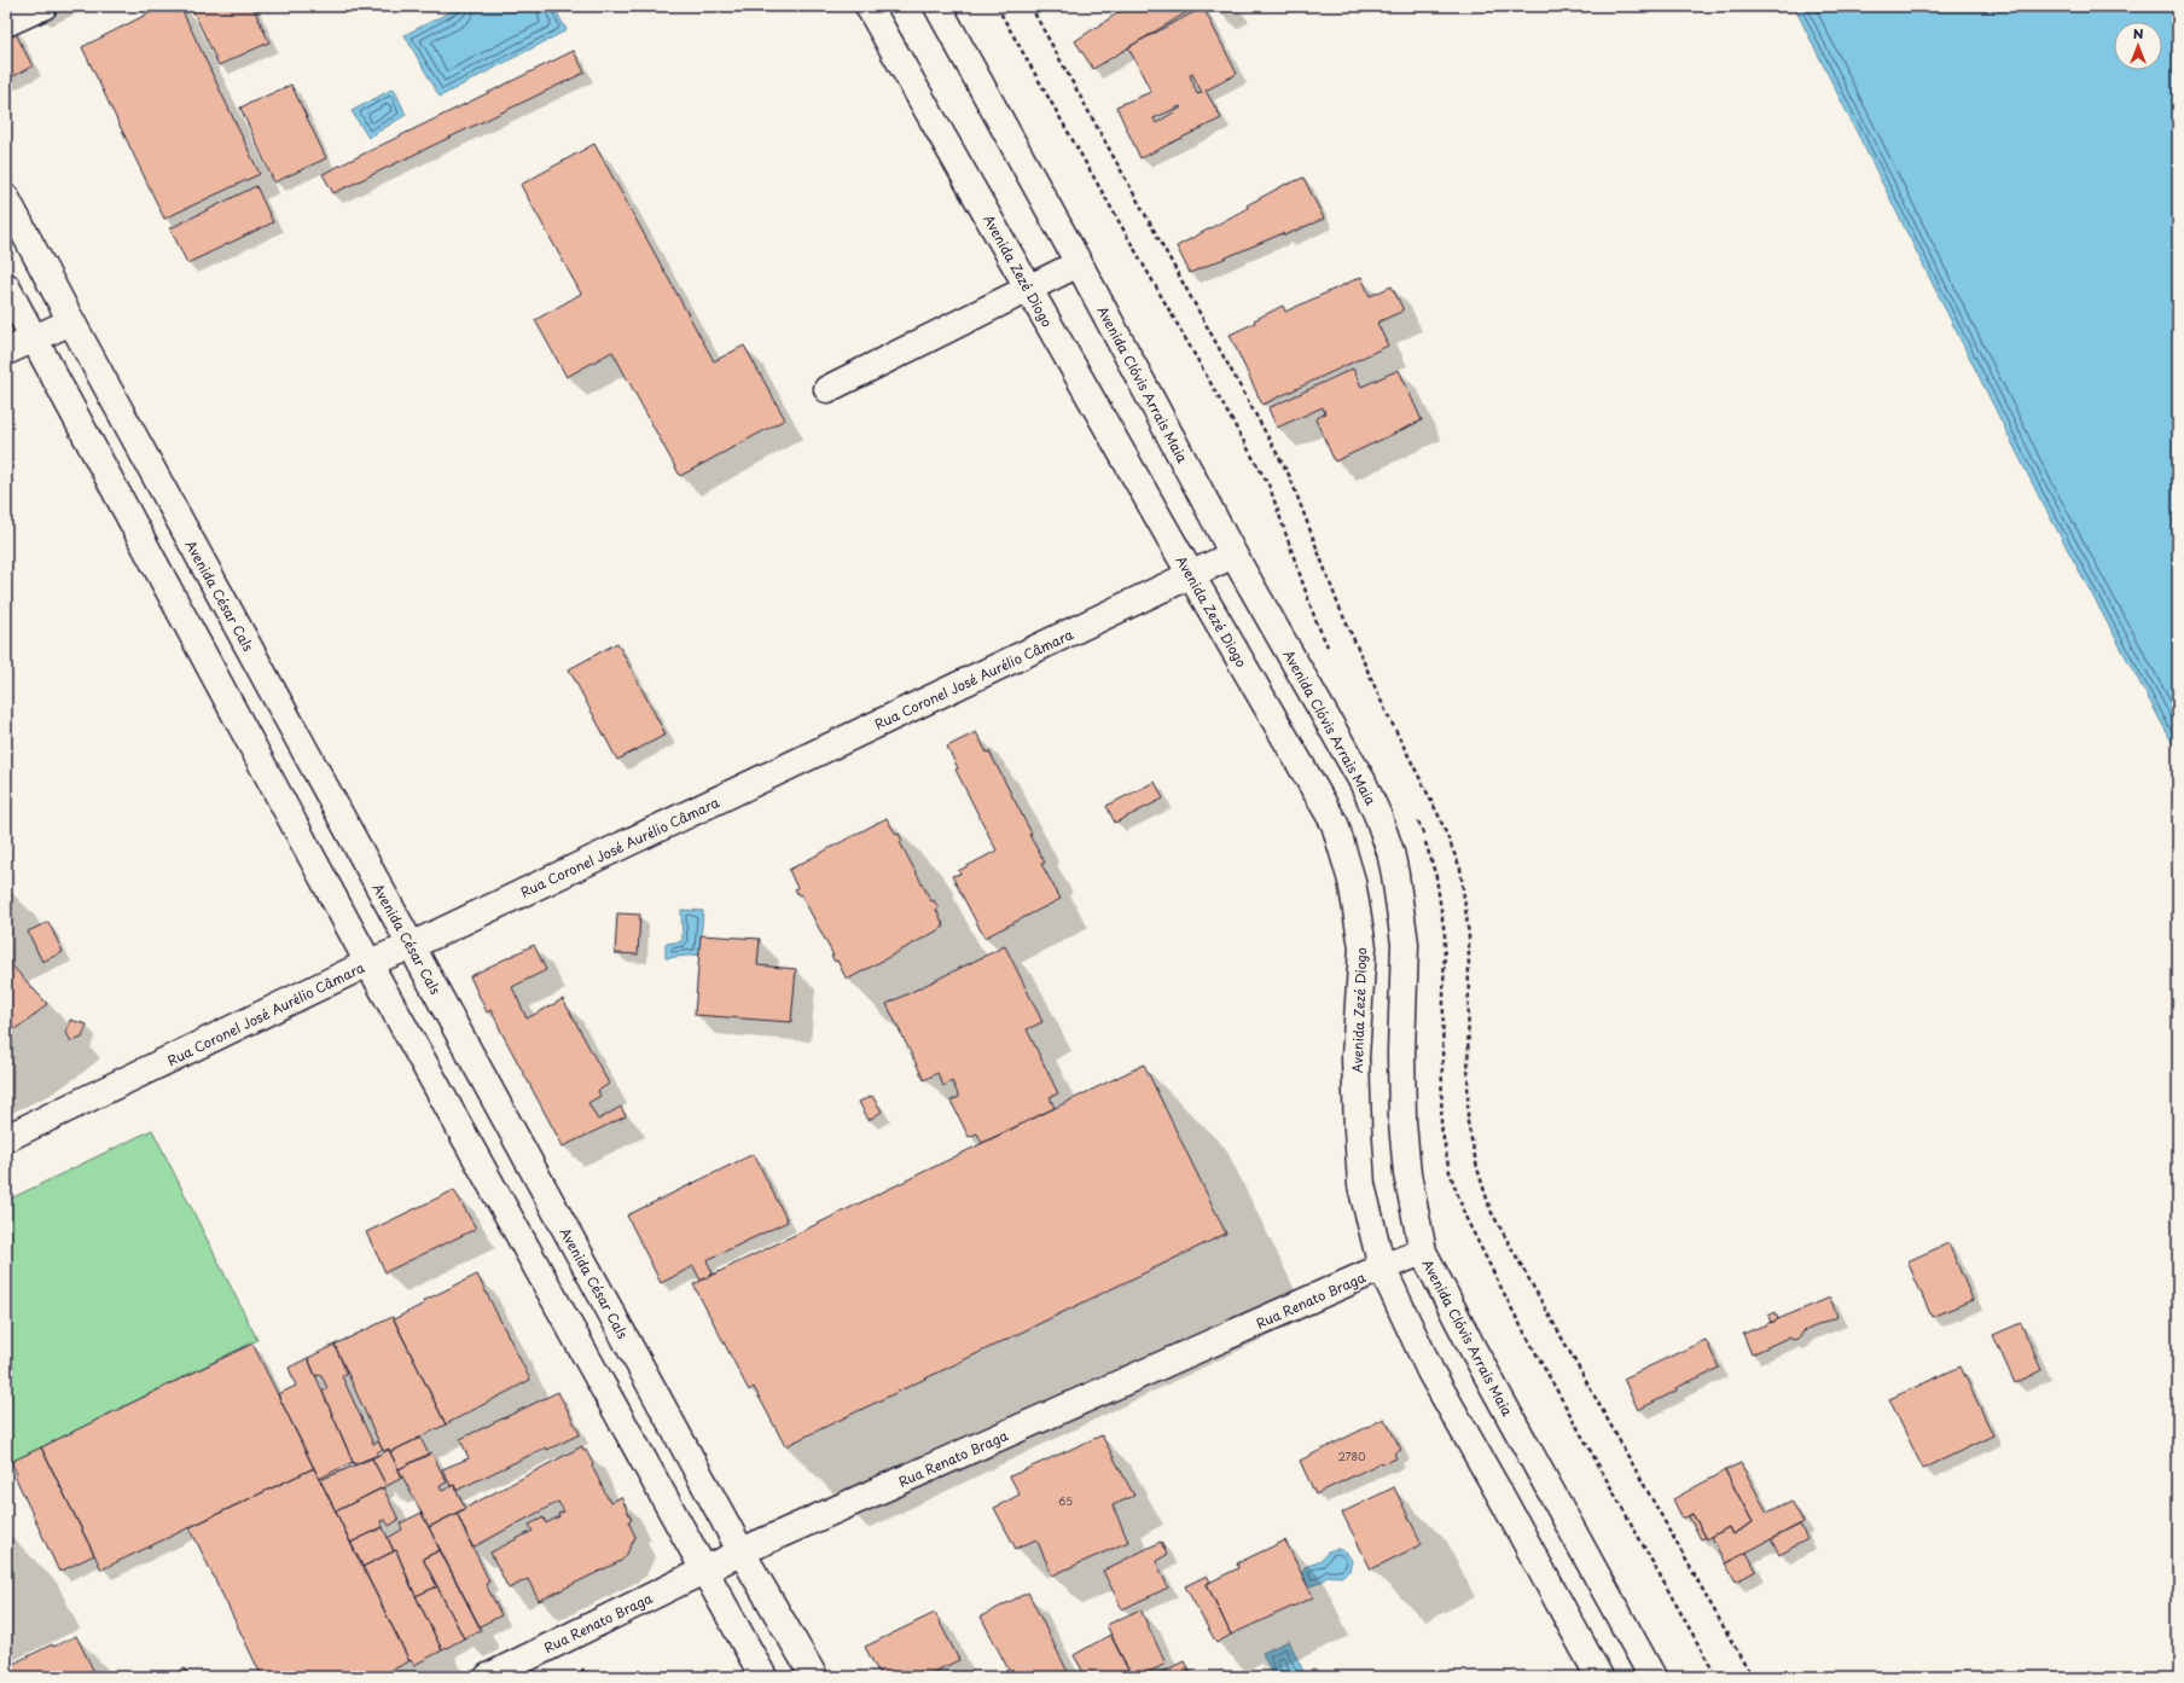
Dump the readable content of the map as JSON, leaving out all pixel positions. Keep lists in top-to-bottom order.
{
  "streets": {
    "main road": [
      "Avenida Zezé Diogo",
      "Avenida Clóvis Arrais Maia",
      "Avenida César Cals",
      "Rua Coronel José Aurélio Câmara",
      "Rua Renato Braga"
    ]
  },
  "crossings": [
    ["Avenida Zezé Diogo", "Rua Coronel José Aurélio Câmara"],
    ["Avenida Zezé Diogo", "Rua Renato Braga"],
    ["Avenida Clóvis Arrais Maia", "Rua Coronel José Aurélio Câmara"],
    ["Avenida Clóvis Arrais Maia", "Rua Renato Braga"],
    ["Avenida César Cals", "Rua Coronel José Aurélio Câmara"],
    ["Avenida César Cals", "Rua Renato Braga"]
  ],
  "house_numbers": ["2780", "65"],
  "north": "top"
}
